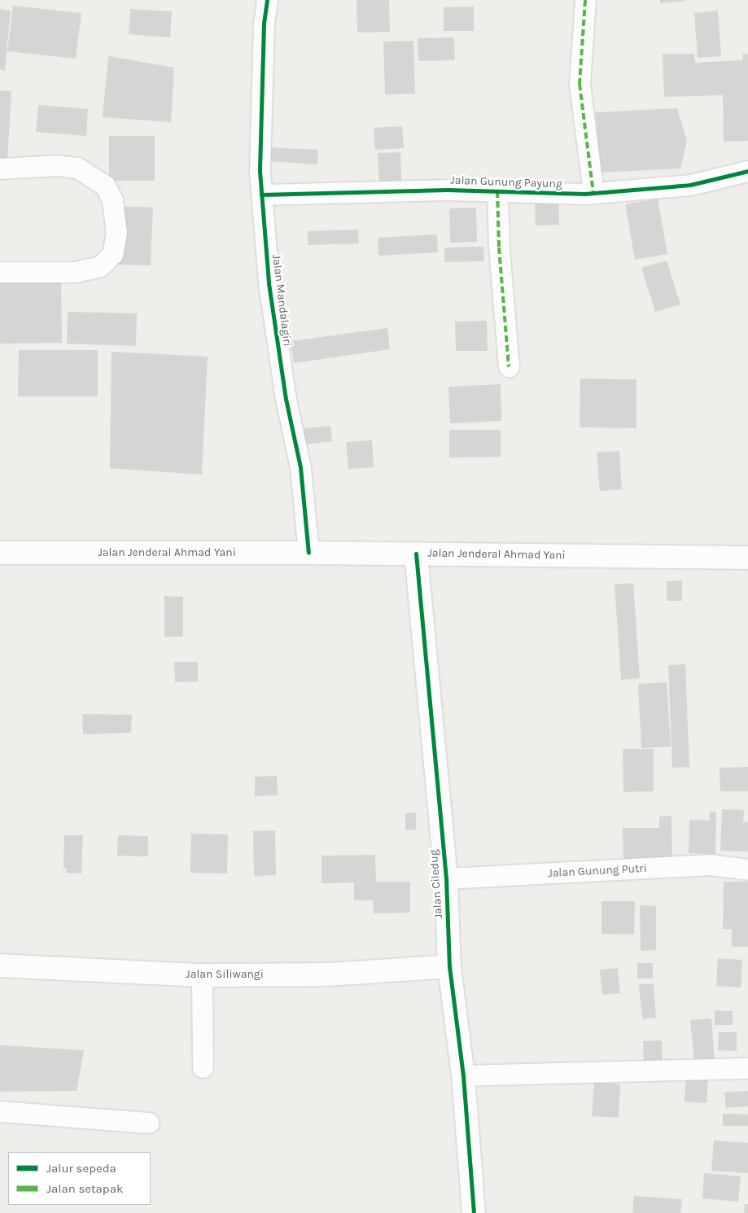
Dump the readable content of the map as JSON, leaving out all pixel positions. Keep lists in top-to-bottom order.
{
  "streets": {
    "street": [
      "Jalan Gunung Payung",
      "Jalan Mandalagiri",
      "Jalan Jenderal Ahmad Yani",
      "Jalan Gunung Putri",
      "Jalan Ciledug",
      "Jalan Siliwangi"
    ]
  },
  "crossings": [
    ["Jalan Gunung Payung", "Jalan Mandalagiri"],
    ["Jalan Mandalagiri", "Jalan Jenderal Ahmad Yani"],
    ["Jalan Jenderal Ahmad Yani", "Jalan Ciledug"],
    ["Jalan Gunung Putri", "Jalan Ciledug"],
    ["Jalan Ciledug", "Jalan Siliwangi"]
  ],
  "legend": ["Jalur sepeda", "Jalan setapak"]
}
